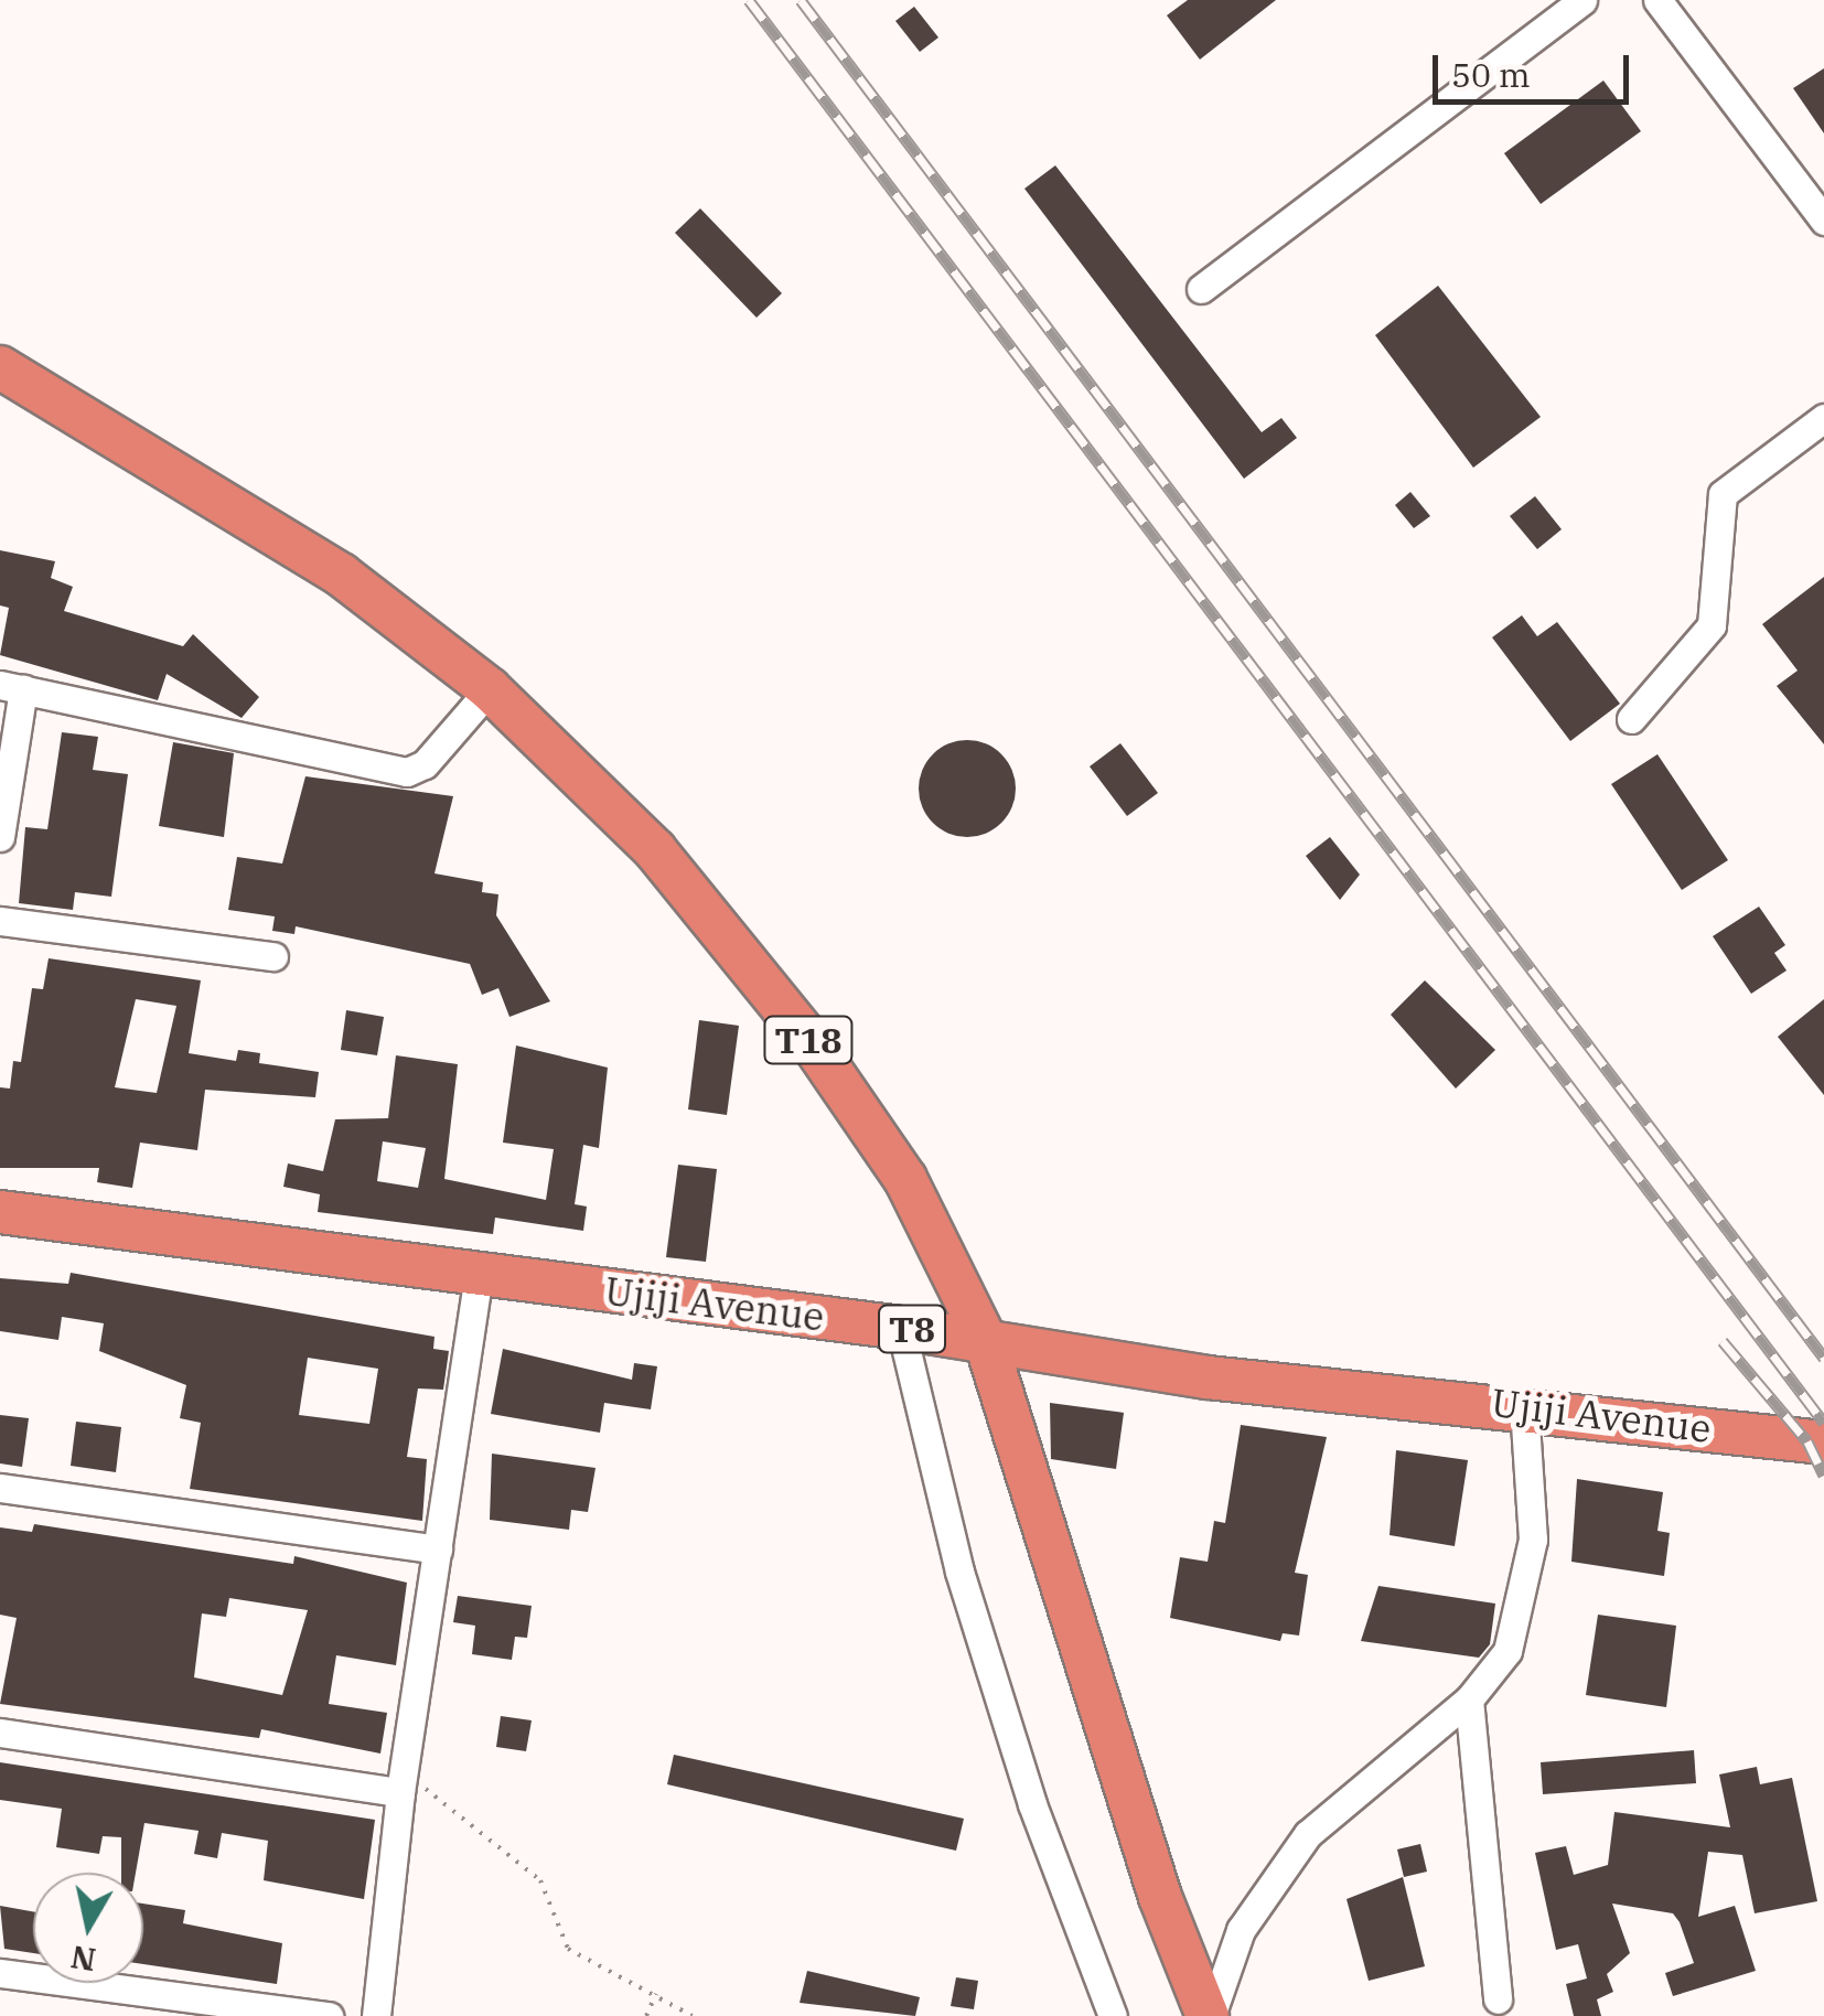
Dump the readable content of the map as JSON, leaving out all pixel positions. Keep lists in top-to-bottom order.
{
  "streets": {
    "highway": ["T18", "Ujiji Avenue", "T8"]
  },
  "crossings": [
    ["T18", "Ujiji Avenue"]
  ],
  "scale_bar": "50 m",
  "north": "bottom"
}
